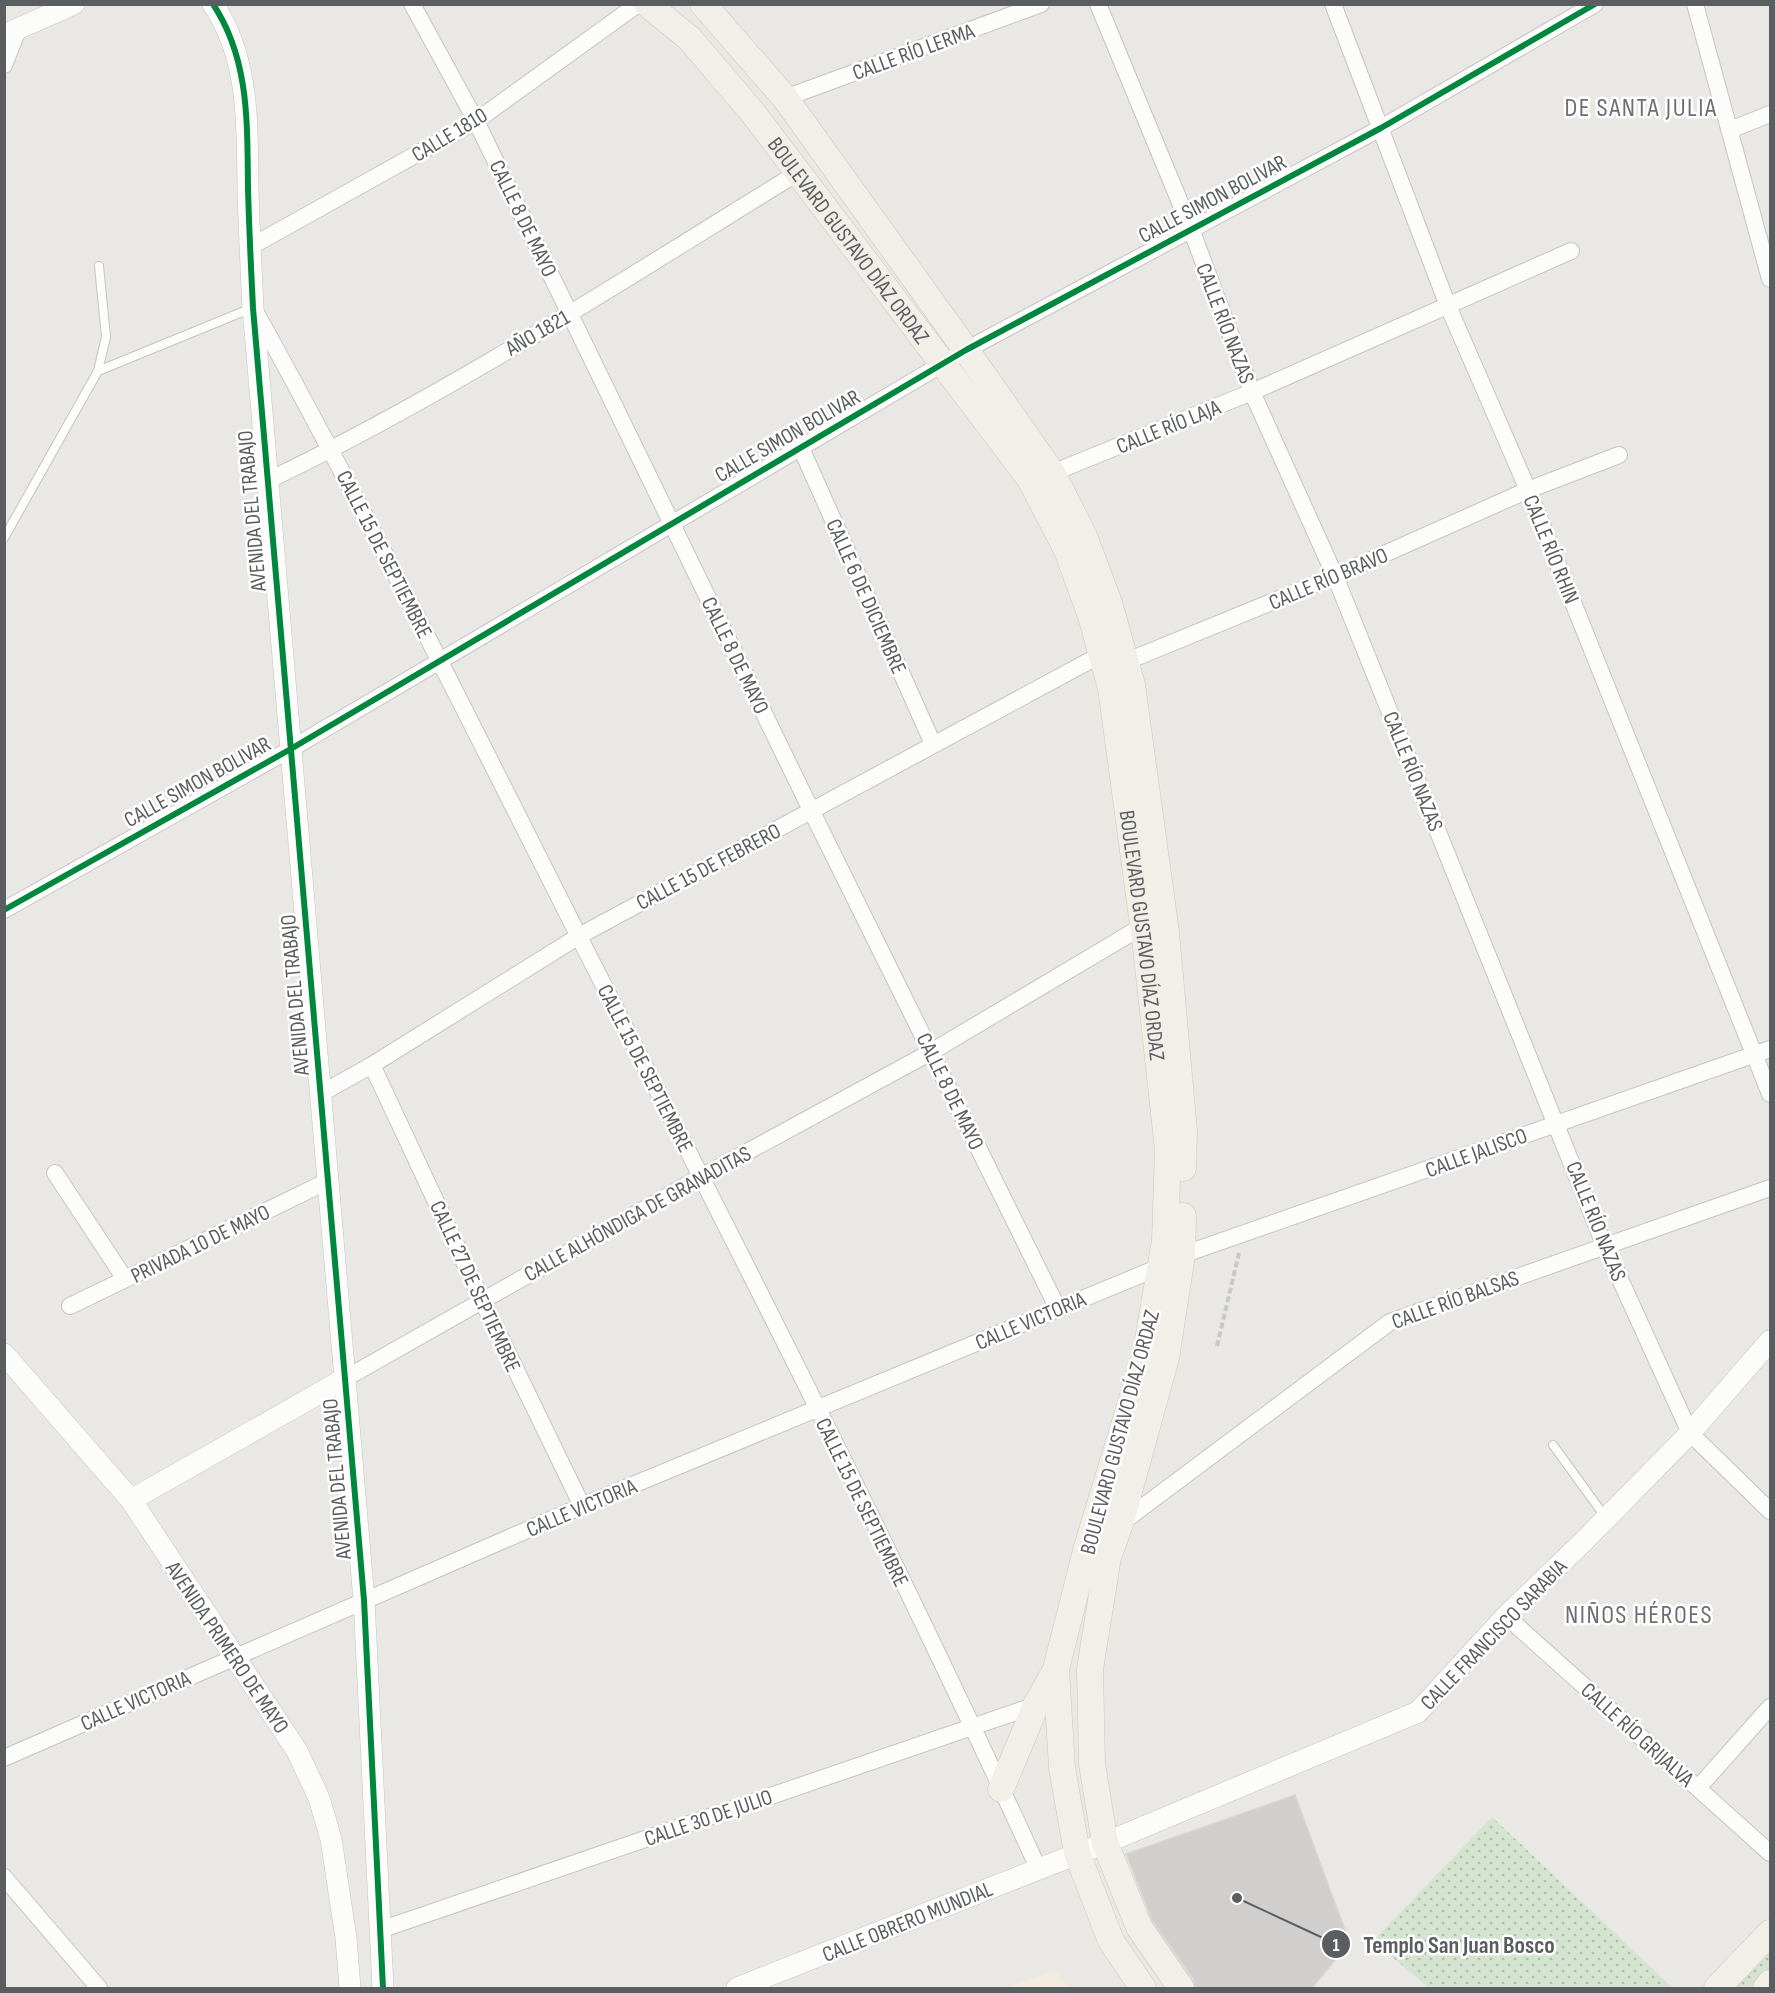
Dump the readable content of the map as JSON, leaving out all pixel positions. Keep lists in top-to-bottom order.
{
  "streets": {
    "main road": ["BOULEVARD GUSTAVO DÍAZ ORDAZ"],
    "street": [
      "CALLE RÍO LERMA",
      "CALLE 1810",
      "CALLE SIMON BOLIVAR",
      "CALLE 8 DE MAYO",
      "CALLE RÍO NAZAS",
      "AÑO 1821",
      "CALLE RÍO LAJA",
      "AVENIDA DEL TRABAJO",
      "CALLE RÍO RHIN",
      "CALLE 15 DE SEPTIEMBRE",
      "CALLE RÍO BRAVO",
      "CALLE 6 DE DICIEMBRE",
      "CALLE 15 DE FEBRERO",
      "CALLE JALISCO",
      "CALLE ALHÓNDIGA DE GRANADITAS",
      "PRIVADA 10 DE MAYO",
      "CALLE 27 DE SEPTIEMBRE",
      "CALLE RÍO BALSAS",
      "CALLE VICTORIA",
      "CALLE FRANCISCO SARABIA",
      "AVENIDA PRIMERO DE MAYO",
      "CALLE RÍO GRIJALVA",
      "CALLE 30 DE JULIO",
      "CALLE OBRERO MUNDIAL"
    ]
  },
  "crossings": [
    ["CALLE RÍO LERMA", "BOULEVARD GUSTAVO DÍAZ ORDAZ"],
    ["CALLE 1810", "CALLE 8 DE MAYO"],
    ["CALLE 1810", "AVENIDA DEL TRABAJO"],
    ["CALLE SIMON BOLIVAR", "CALLE 8 DE MAYO"],
    ["CALLE SIMON BOLIVAR", "BOULEVARD GUSTAVO DÍAZ ORDAZ"],
    ["CALLE SIMON BOLIVAR", "CALLE RÍO NAZAS"],
    ["CALLE SIMON BOLIVAR", "AVENIDA DEL TRABAJO"],
    ["CALLE SIMON BOLIVAR", "CALLE RÍO RHIN"],
    ["CALLE SIMON BOLIVAR", "CALLE 15 DE SEPTIEMBRE"],
    ["CALLE SIMON BOLIVAR", "CALLE 6 DE DICIEMBRE"],
    ["CALLE 8 DE MAYO", "AÑO 1821"],
    ["CALLE 8 DE MAYO", "CALLE 15 DE FEBRERO"],
    ["CALLE 8 DE MAYO", "CALLE ALHÓNDIGA DE GRANADITAS"],
    ["CALLE 8 DE MAYO", "CALLE VICTORIA"],
    ["BOULEVARD GUSTAVO DÍAZ ORDAZ", "AÑO 1821"],
    ["BOULEVARD GUSTAVO DÍAZ ORDAZ", "CALLE RÍO LAJA"],
    ["BOULEVARD GUSTAVO DÍAZ ORDAZ", "CALLE RÍO BRAVO"],
    ["BOULEVARD GUSTAVO DÍAZ ORDAZ", "CALLE 15 DE FEBRERO"],
    ["BOULEVARD GUSTAVO DÍAZ ORDAZ", "CALLE JALISCO"],
    ["BOULEVARD GUSTAVO DÍAZ ORDAZ", "CALLE ALHÓNDIGA DE GRANADITAS"],
    ["BOULEVARD GUSTAVO DÍAZ ORDAZ", "CALLE RÍO BALSAS"],
    ["BOULEVARD GUSTAVO DÍAZ ORDAZ", "CALLE VICTORIA"],
    ["BOULEVARD GUSTAVO DÍAZ ORDAZ", "CALLE FRANCISCO SARABIA"],
    ["BOULEVARD GUSTAVO DÍAZ ORDAZ", "CALLE OBRERO MUNDIAL"],
    ["CALLE RÍO NAZAS", "CALLE RÍO LAJA"],
    ["CALLE RÍO NAZAS", "CALLE RÍO BRAVO"],
    ["CALLE RÍO NAZAS", "CALLE JALISCO"],
    ["CALLE RÍO NAZAS", "CALLE RÍO BALSAS"],
    ["CALLE RÍO NAZAS", "CALLE FRANCISCO SARABIA"],
    ["AÑO 1821", "AVENIDA DEL TRABAJO"],
    ["AÑO 1821", "CALLE 15 DE SEPTIEMBRE"],
    ["CALLE RÍO LAJA", "CALLE RÍO RHIN"],
    ["AVENIDA DEL TRABAJO", "CALLE 15 DE SEPTIEMBRE"],
    ["AVENIDA DEL TRABAJO", "CALLE 15 DE FEBRERO"],
    ["AVENIDA DEL TRABAJO", "CALLE ALHÓNDIGA DE GRANADITAS"],
    ["AVENIDA DEL TRABAJO", "PRIVADA 10 DE MAYO"],
    ["AVENIDA DEL TRABAJO", "CALLE VICTORIA"],
    ["AVENIDA DEL TRABAJO", "CALLE 30 DE JULIO"],
    ["CALLE RÍO RHIN", "CALLE RÍO BRAVO"],
    ["CALLE RÍO RHIN", "CALLE JALISCO"],
    ["CALLE 15 DE SEPTIEMBRE", "CALLE 15 DE FEBRERO"],
    ["CALLE 15 DE SEPTIEMBRE", "CALLE ALHÓNDIGA DE GRANADITAS"],
    ["CALLE 15 DE SEPTIEMBRE", "CALLE VICTORIA"],
    ["CALLE 15 DE SEPTIEMBRE", "CALLE 30 DE JULIO"],
    ["CALLE 15 DE SEPTIEMBRE", "CALLE OBRERO MUNDIAL"],
    ["CALLE RÍO BRAVO", "CALLE 15 DE FEBRERO"],
    ["CALLE 6 DE DICIEMBRE", "CALLE 15 DE FEBRERO"],
    ["CALLE 15 DE FEBRERO", "CALLE 27 DE SEPTIEMBRE"],
    ["CALLE JALISCO", "CALLE VICTORIA"],
    ["CALLE ALHÓNDIGA DE GRANADITAS", "CALLE 27 DE SEPTIEMBRE"],
    ["CALLE ALHÓNDIGA DE GRANADITAS", "AVENIDA PRIMERO DE MAYO"],
    ["CALLE 27 DE SEPTIEMBRE", "CALLE VICTORIA"],
    ["CALLE VICTORIA", "AVENIDA PRIMERO DE MAYO"],
    ["CALLE FRANCISCO SARABIA", "CALLE RÍO GRIJALVA"],
    ["CALLE FRANCISCO SARABIA", "CALLE OBRERO MUNDIAL"]
  ],
  "districts": ["DE SANTA JULIA", "NIÑOS HÉROES"],
  "places": ["Templo San Juan Bosco"]
}
